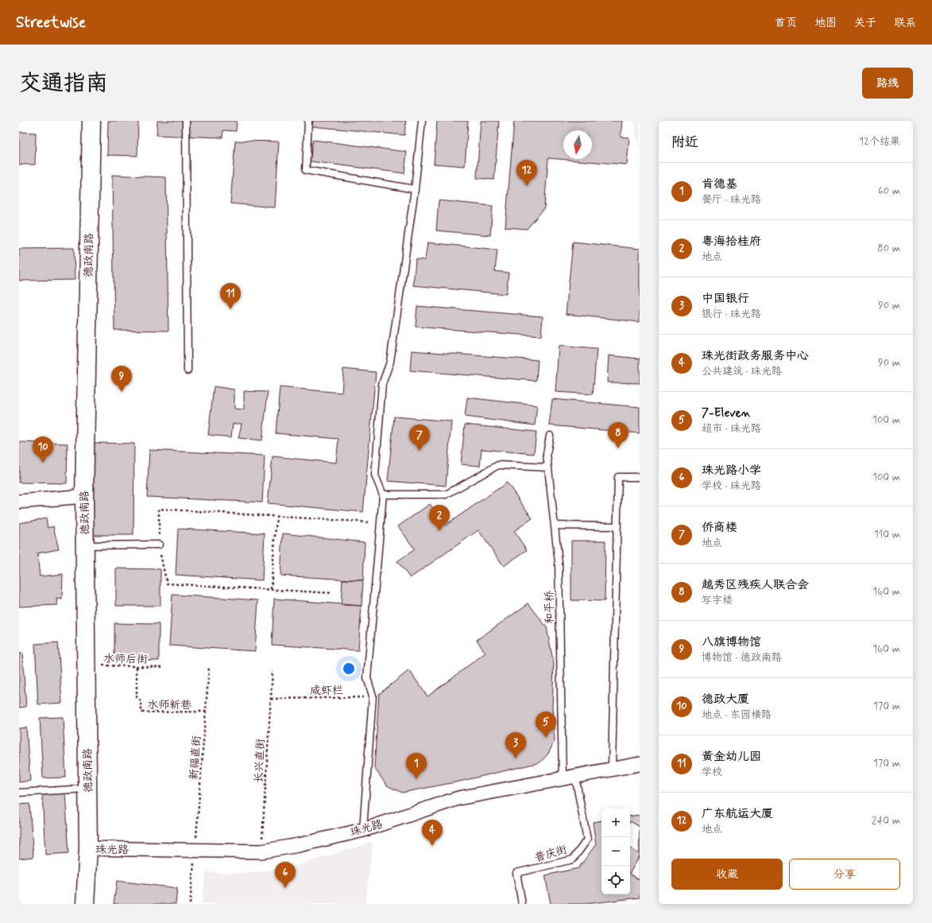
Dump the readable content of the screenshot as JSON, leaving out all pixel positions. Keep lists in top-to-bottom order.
{
  "streets": {
    "street": ["德政南路", "珠光路"],
    "lane": ["和平桥", "普庆街"],
    "path": [
      "水师后街",
      "咸虾栏",
      "水师新巷",
      "新福直街",
      "长兴直街"
    ]
  },
  "crossings": [
    ["德政南路", "水师后街"],
    ["德政南路", "珠光路"],
    ["和平桥", "珠光路"],
    ["和平桥", "普庆街"],
    ["水师后街", "水师新巷"],
    ["咸虾栏", "长兴直街"],
    ["水师新巷", "新福直街"],
    ["新福直街", "珠光路"],
    ["长兴直街", "珠光路"],
    ["珠光路", "普庆街"]
  ],
  "north": "bottom",
  "page": {
    "header": "Streetwise",
    "nav": [
      "首页",
      "地图",
      "关于",
      "联系"
    ],
    "title": "交通指南",
    "buttons": [
      "路线",
      ["收藏", "分享"]
    ],
    "heading": ["附近", "12个结果"],
    "pins": [
      "12",
      "11",
      "9",
      "8",
      "7",
      "10",
      "2",
      "5",
      "3",
      "1",
      "4",
      "6"
    ],
    "list": [
      {
        "mark": "1",
        "name": "肯德基",
        "note": "餐厅 · 珠光路",
        "value": "60 m"
      },
      {
        "mark": "2",
        "name": "粤海拾桂府",
        "note": "地点",
        "value": "80 m"
      },
      {
        "mark": "3",
        "name": "中国银行",
        "note": "银行 · 珠光路",
        "value": "90 m"
      },
      {
        "mark": "4",
        "name": "珠光街政务服务中心",
        "note": "公共建筑 · 珠光路",
        "value": "90 m"
      },
      {
        "mark": "5",
        "name": "7-Eleven",
        "note": "超市 · 珠光路",
        "value": "100 m"
      },
      {
        "mark": "6",
        "name": "珠光路小学",
        "note": "学校 · 珠光路",
        "value": "100 m"
      },
      {
        "mark": "7",
        "name": "侨商楼",
        "note": "地点",
        "value": "110 m"
      },
      {
        "mark": "8",
        "name": "越秀区残疾人联合会",
        "note": "写字楼",
        "value": "160 m"
      },
      {
        "mark": "9",
        "name": "八旗博物馆",
        "note": "博物馆 · 德政南路",
        "value": "160 m"
      },
      {
        "mark": "10",
        "name": "德政大厦",
        "note": "地点 · 东园横路",
        "value": "170 m"
      },
      {
        "mark": "11",
        "name": "黄金幼儿园",
        "note": "学校",
        "value": "170 m"
      },
      {
        "mark": "12",
        "name": "广东航运大厦",
        "note": "地点",
        "value": "240 m"
      }
    ],
    "map_buttons": ["+", "−"]
  }
}
